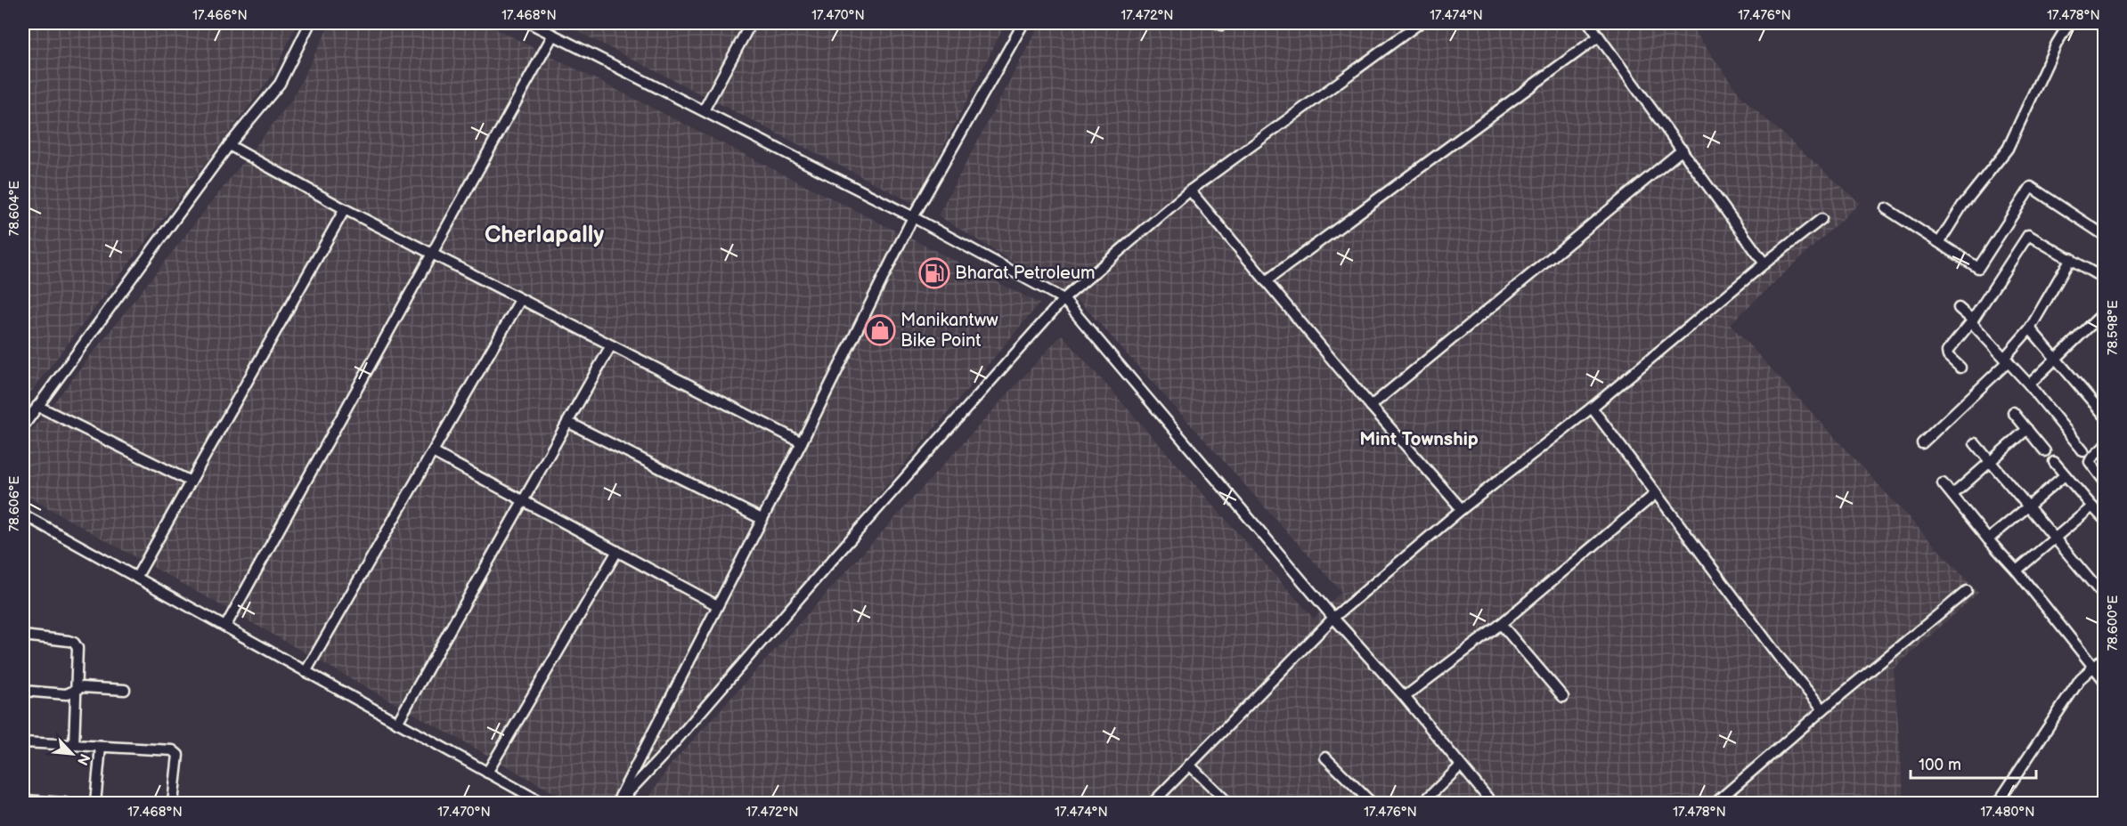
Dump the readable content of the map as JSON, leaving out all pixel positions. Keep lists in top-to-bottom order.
{
  "districts": ["Cherlapally", "Mint Township"],
  "places": {
    "fuel station": ["Bharat Petroleum"],
    "shop": ["Manikantww Bike Point"]
  },
  "scale_bar": "100 m",
  "north": "bottom right",
  "coordinates": [
    "17.466°N",
    "17.468°N",
    "17.470°N",
    "17.472°N",
    "17.474°N",
    "17.476°N",
    "17.478°N",
    "78.604°E",
    "78.598°E",
    "78.606°E",
    "78.600°E",
    "17.480°N"
  ]
}
